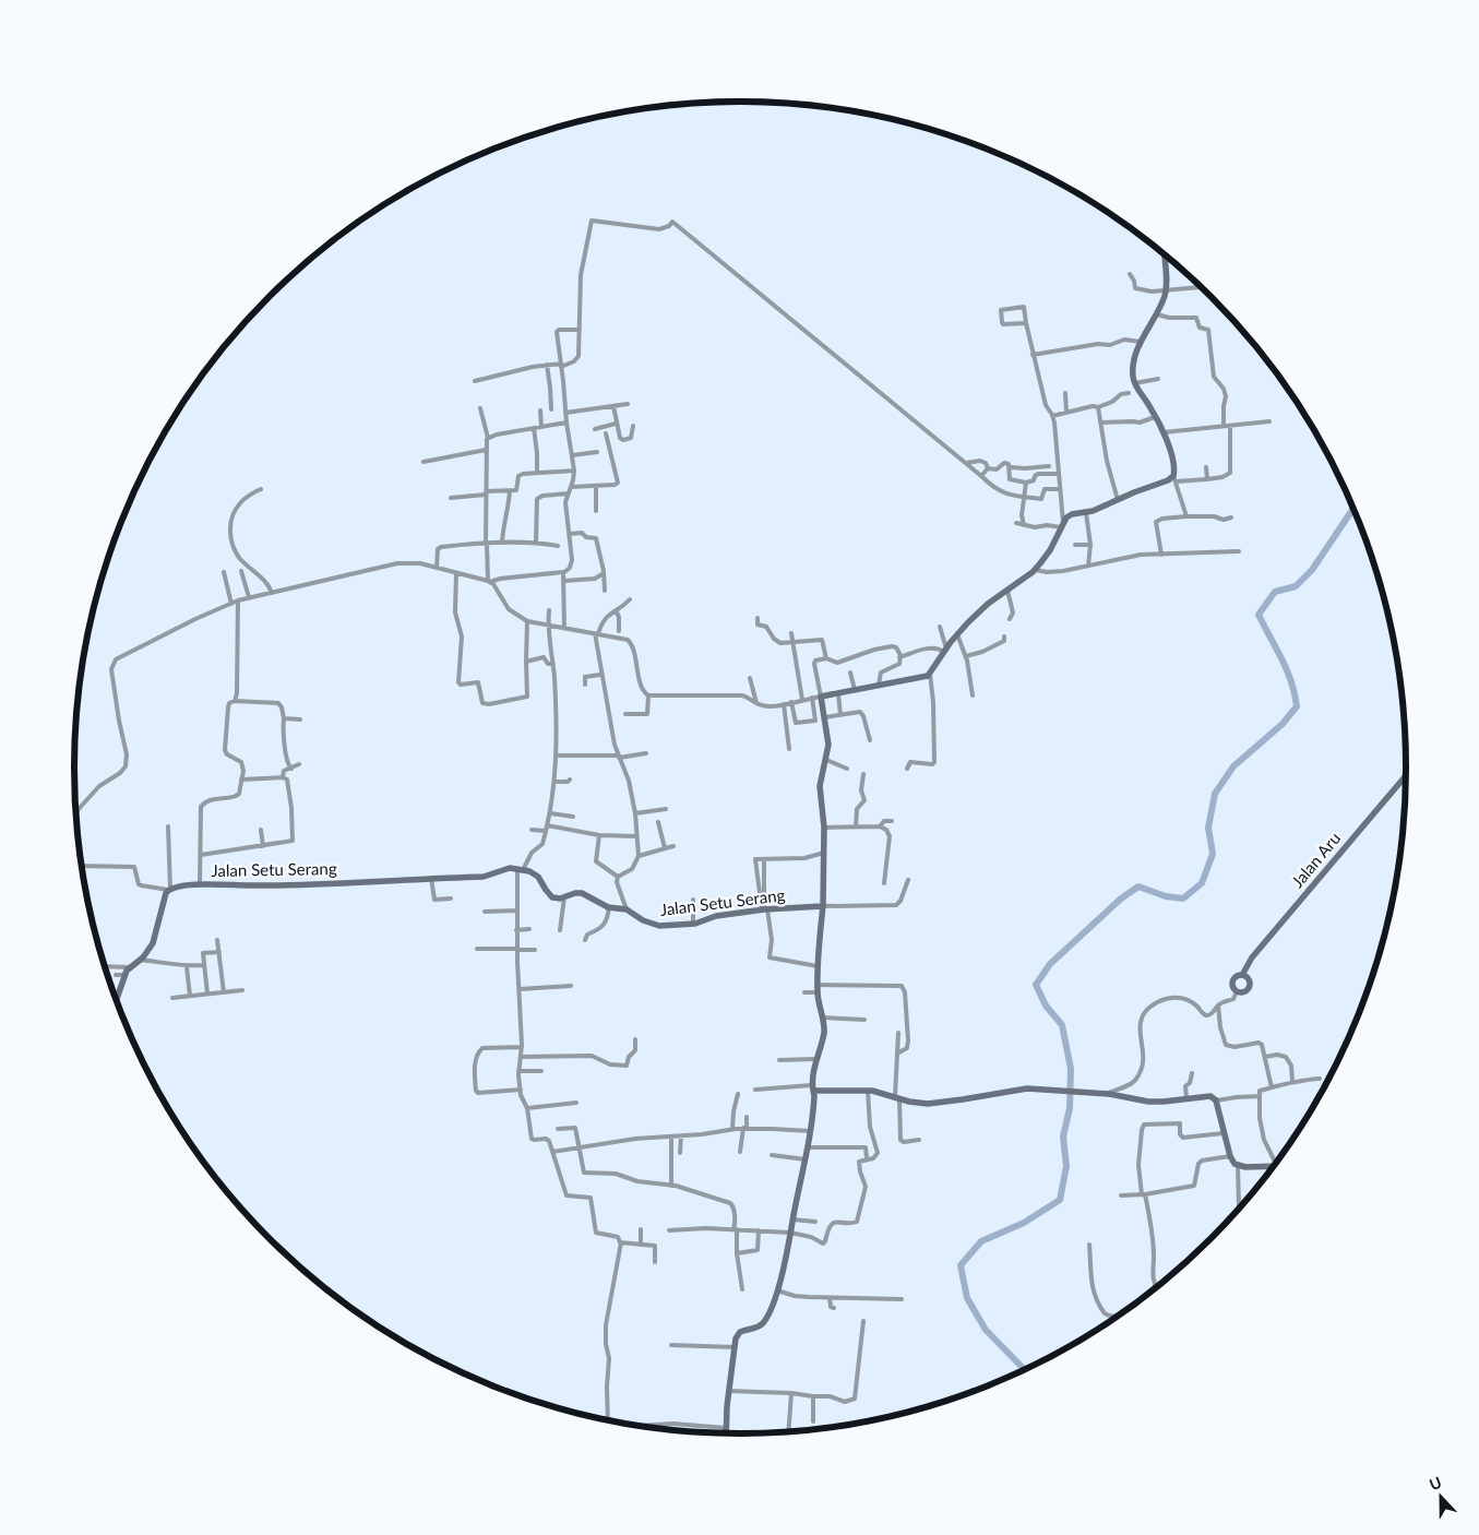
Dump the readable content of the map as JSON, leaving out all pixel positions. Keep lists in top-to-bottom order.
{
  "streets": {
    "street": ["Jalan Aru", "Jalan Setu Serang"]
  },
  "north": "top"
}
